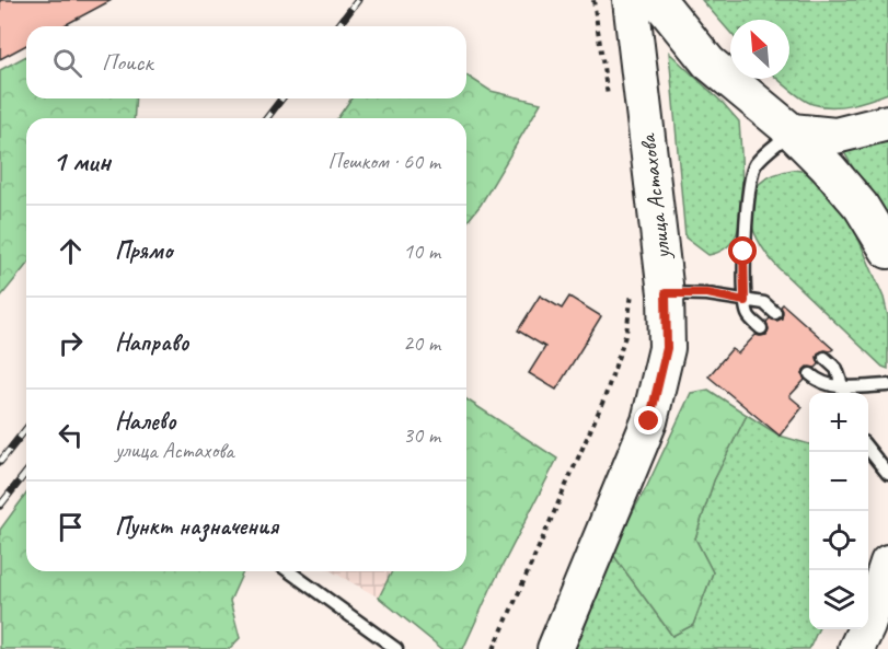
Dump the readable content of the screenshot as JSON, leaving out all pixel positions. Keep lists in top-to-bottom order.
{
  "streets": {
    "main road": ["улица Астахова"]
  },
  "north": "top left",
  "page": {
    "search": "Поиск",
    "heading": ["1 мин", "Пешком · 60 m"],
    "list": [
      ["Прямо", "10 m"],
      ["Направо", "20 m"],
      ["Налево", "улица Астахова", "30 m"],
      "Пункт назначения"
    ],
    "map_buttons": ["+", "−"]
  }
}
